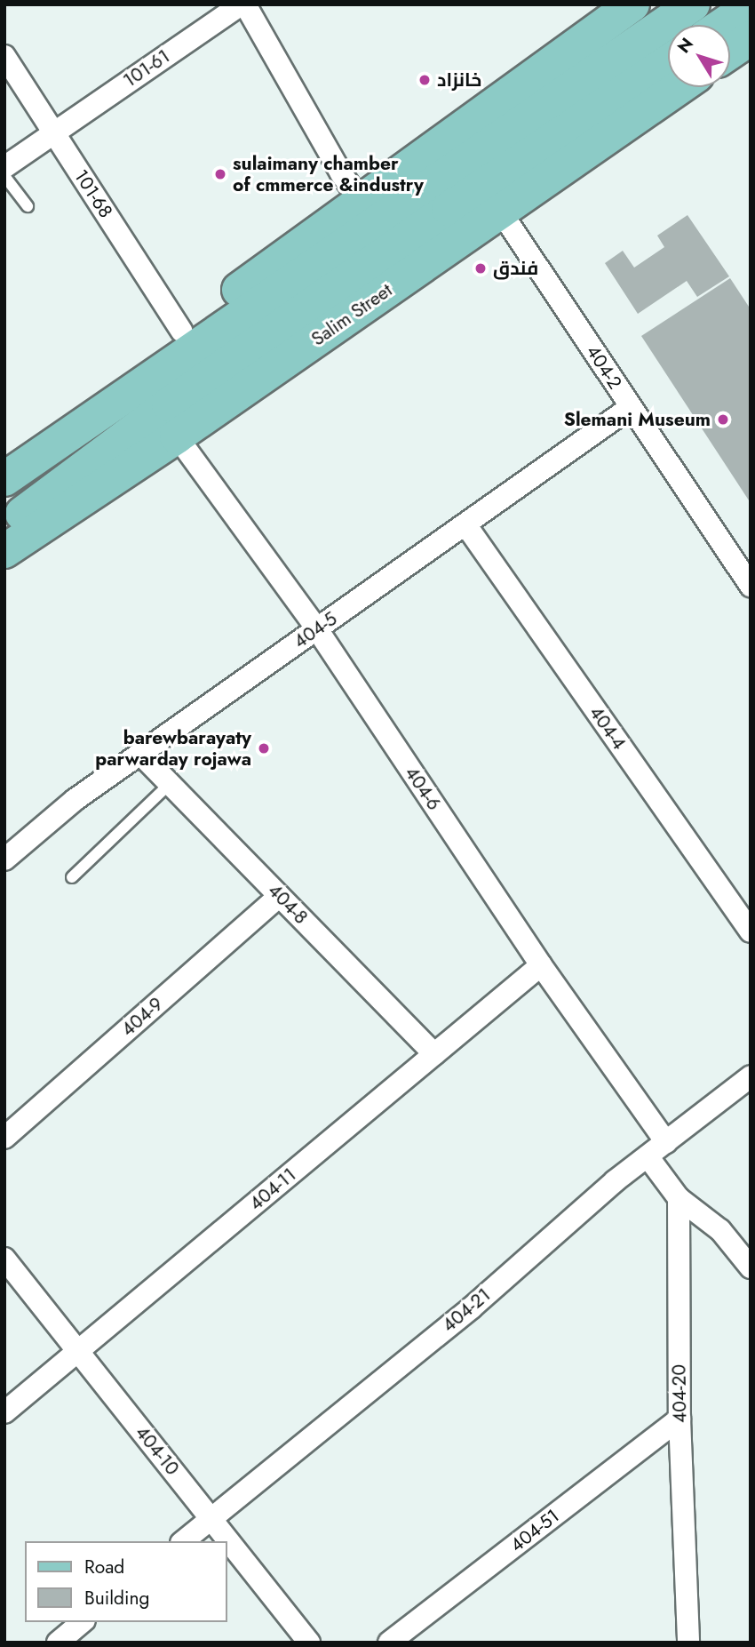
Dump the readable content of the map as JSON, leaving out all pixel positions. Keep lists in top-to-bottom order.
{
  "streets": {
    "main road": ["Salim Street"],
    "street": [
      "101-61",
      "101-68",
      "404-2",
      "404-5",
      "404-4",
      "404-6",
      "404-8",
      "404-9",
      "404-11",
      "404-21",
      "404-20",
      "404-10",
      "404-51"
    ]
  },
  "crossings": [
    ["101-61", "101-68"],
    ["Salim Street", "404-2"],
    ["Salim Street", "404-6"],
    ["404-2", "404-5"],
    ["404-5", "404-4"],
    ["404-5", "404-6"],
    ["404-5", "404-8"],
    ["404-6", "404-11"],
    ["404-6", "404-21"],
    ["404-8", "404-9"],
    ["404-8", "404-11"],
    ["404-11", "404-10"],
    ["404-21", "404-10"],
    ["404-20", "404-51"]
  ],
  "places": [
    "خانزاد",
    "sulaimany chamber of cmmerce &industry",
    "فندق",
    "Slemani Museum",
    "barewbarayaty parwarday rojawa"
  ],
  "legend": ["Road", "Building"],
  "north": "top left"
}
